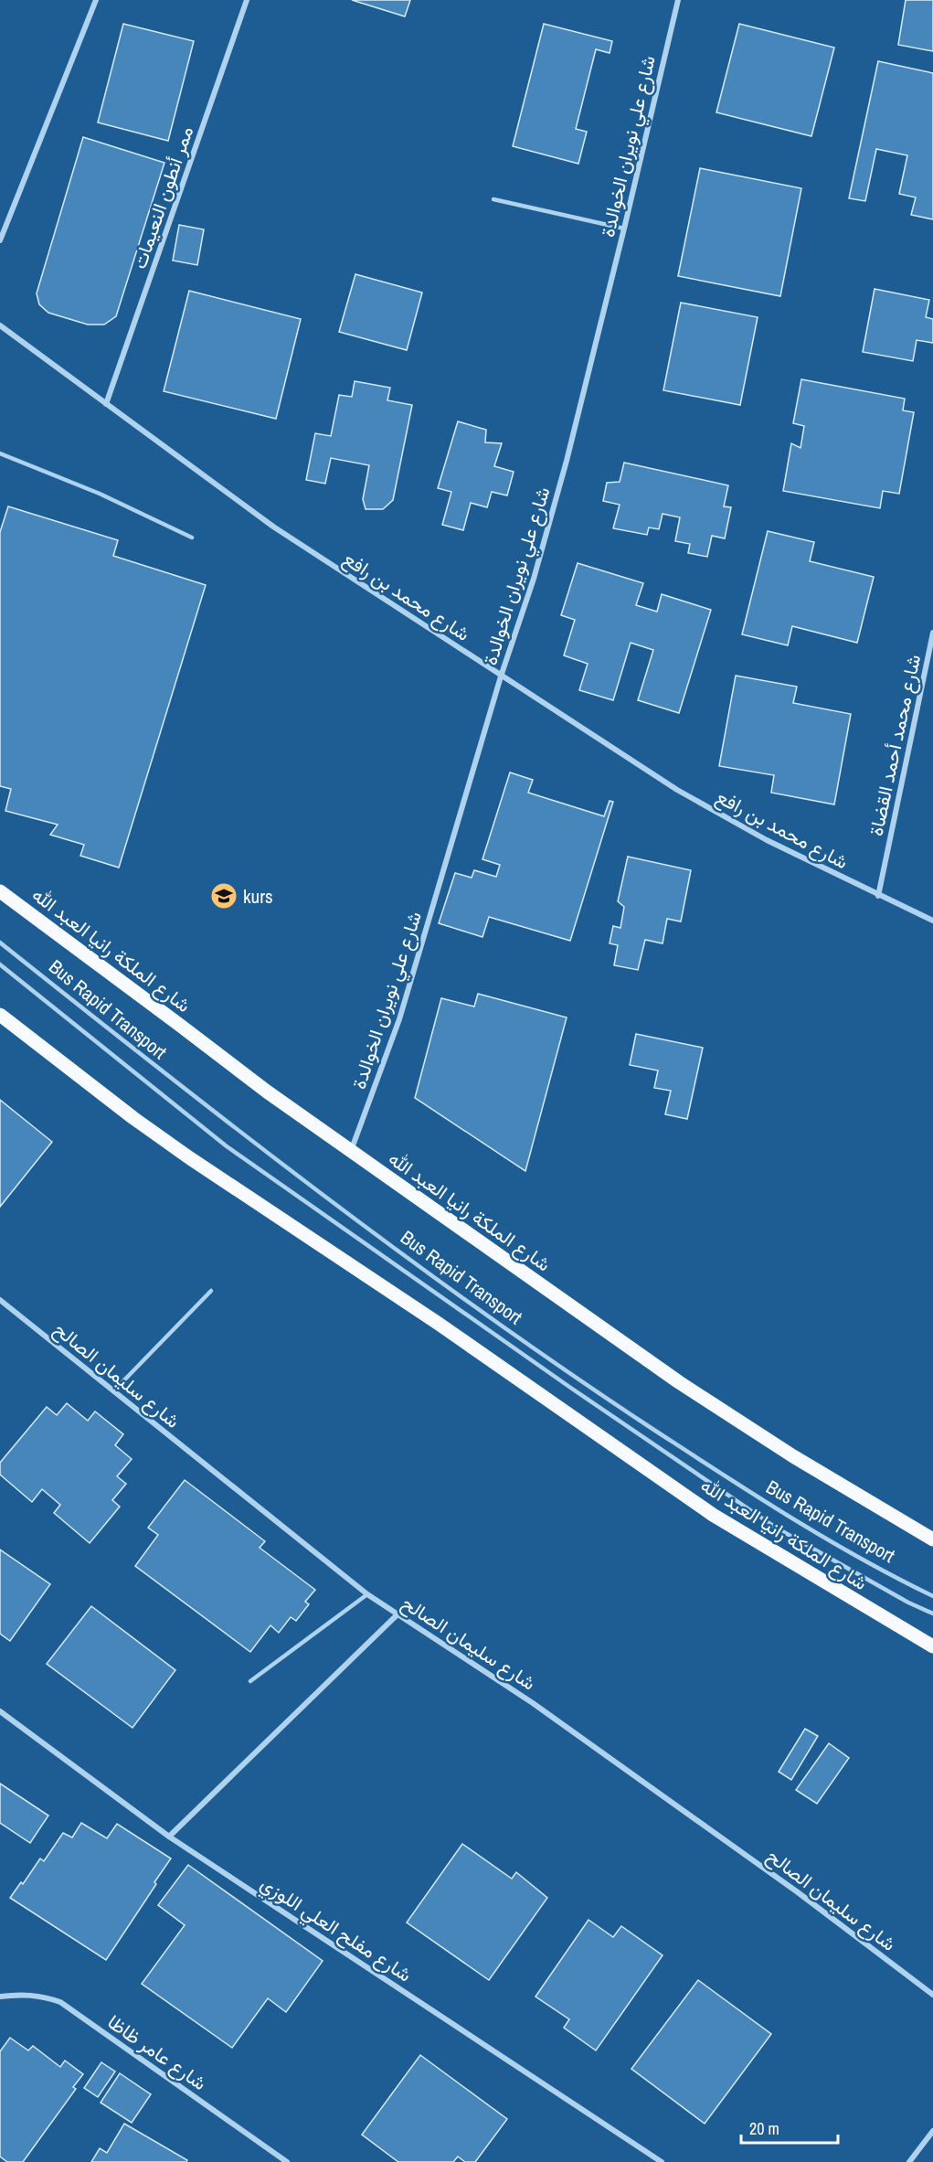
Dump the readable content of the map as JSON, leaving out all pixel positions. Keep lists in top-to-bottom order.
{
  "streets": {
    "main road": ["شارع الملكة رانيا العبد الله"],
    "street": [
      "شارع علي نويران الخوالدة",
      "ممر أنطون النعيمات",
      "شارع محمد بن رافع",
      "شارع محمد أحمد القضاة",
      "شارع سليمان الصالح",
      "شارع مفلح العلي اللوزي",
      "شارع عامر ظاظا"
    ],
    "lane": ["Bus Rapid Transport"]
  },
  "crossings": [
    ["شارع علي نويران الخوالدة", "شارع محمد بن رافع"],
    ["شارع علي نويران الخوالدة", "شارع الملكة رانيا العبد الله"],
    ["ممر أنطون النعيمات", "شارع محمد بن رافع"],
    ["شارع محمد بن رافع", "شارع محمد أحمد القضاة"]
  ],
  "places": {
    "school or university": ["kurs"]
  },
  "scale_bar": "20 m"
}
